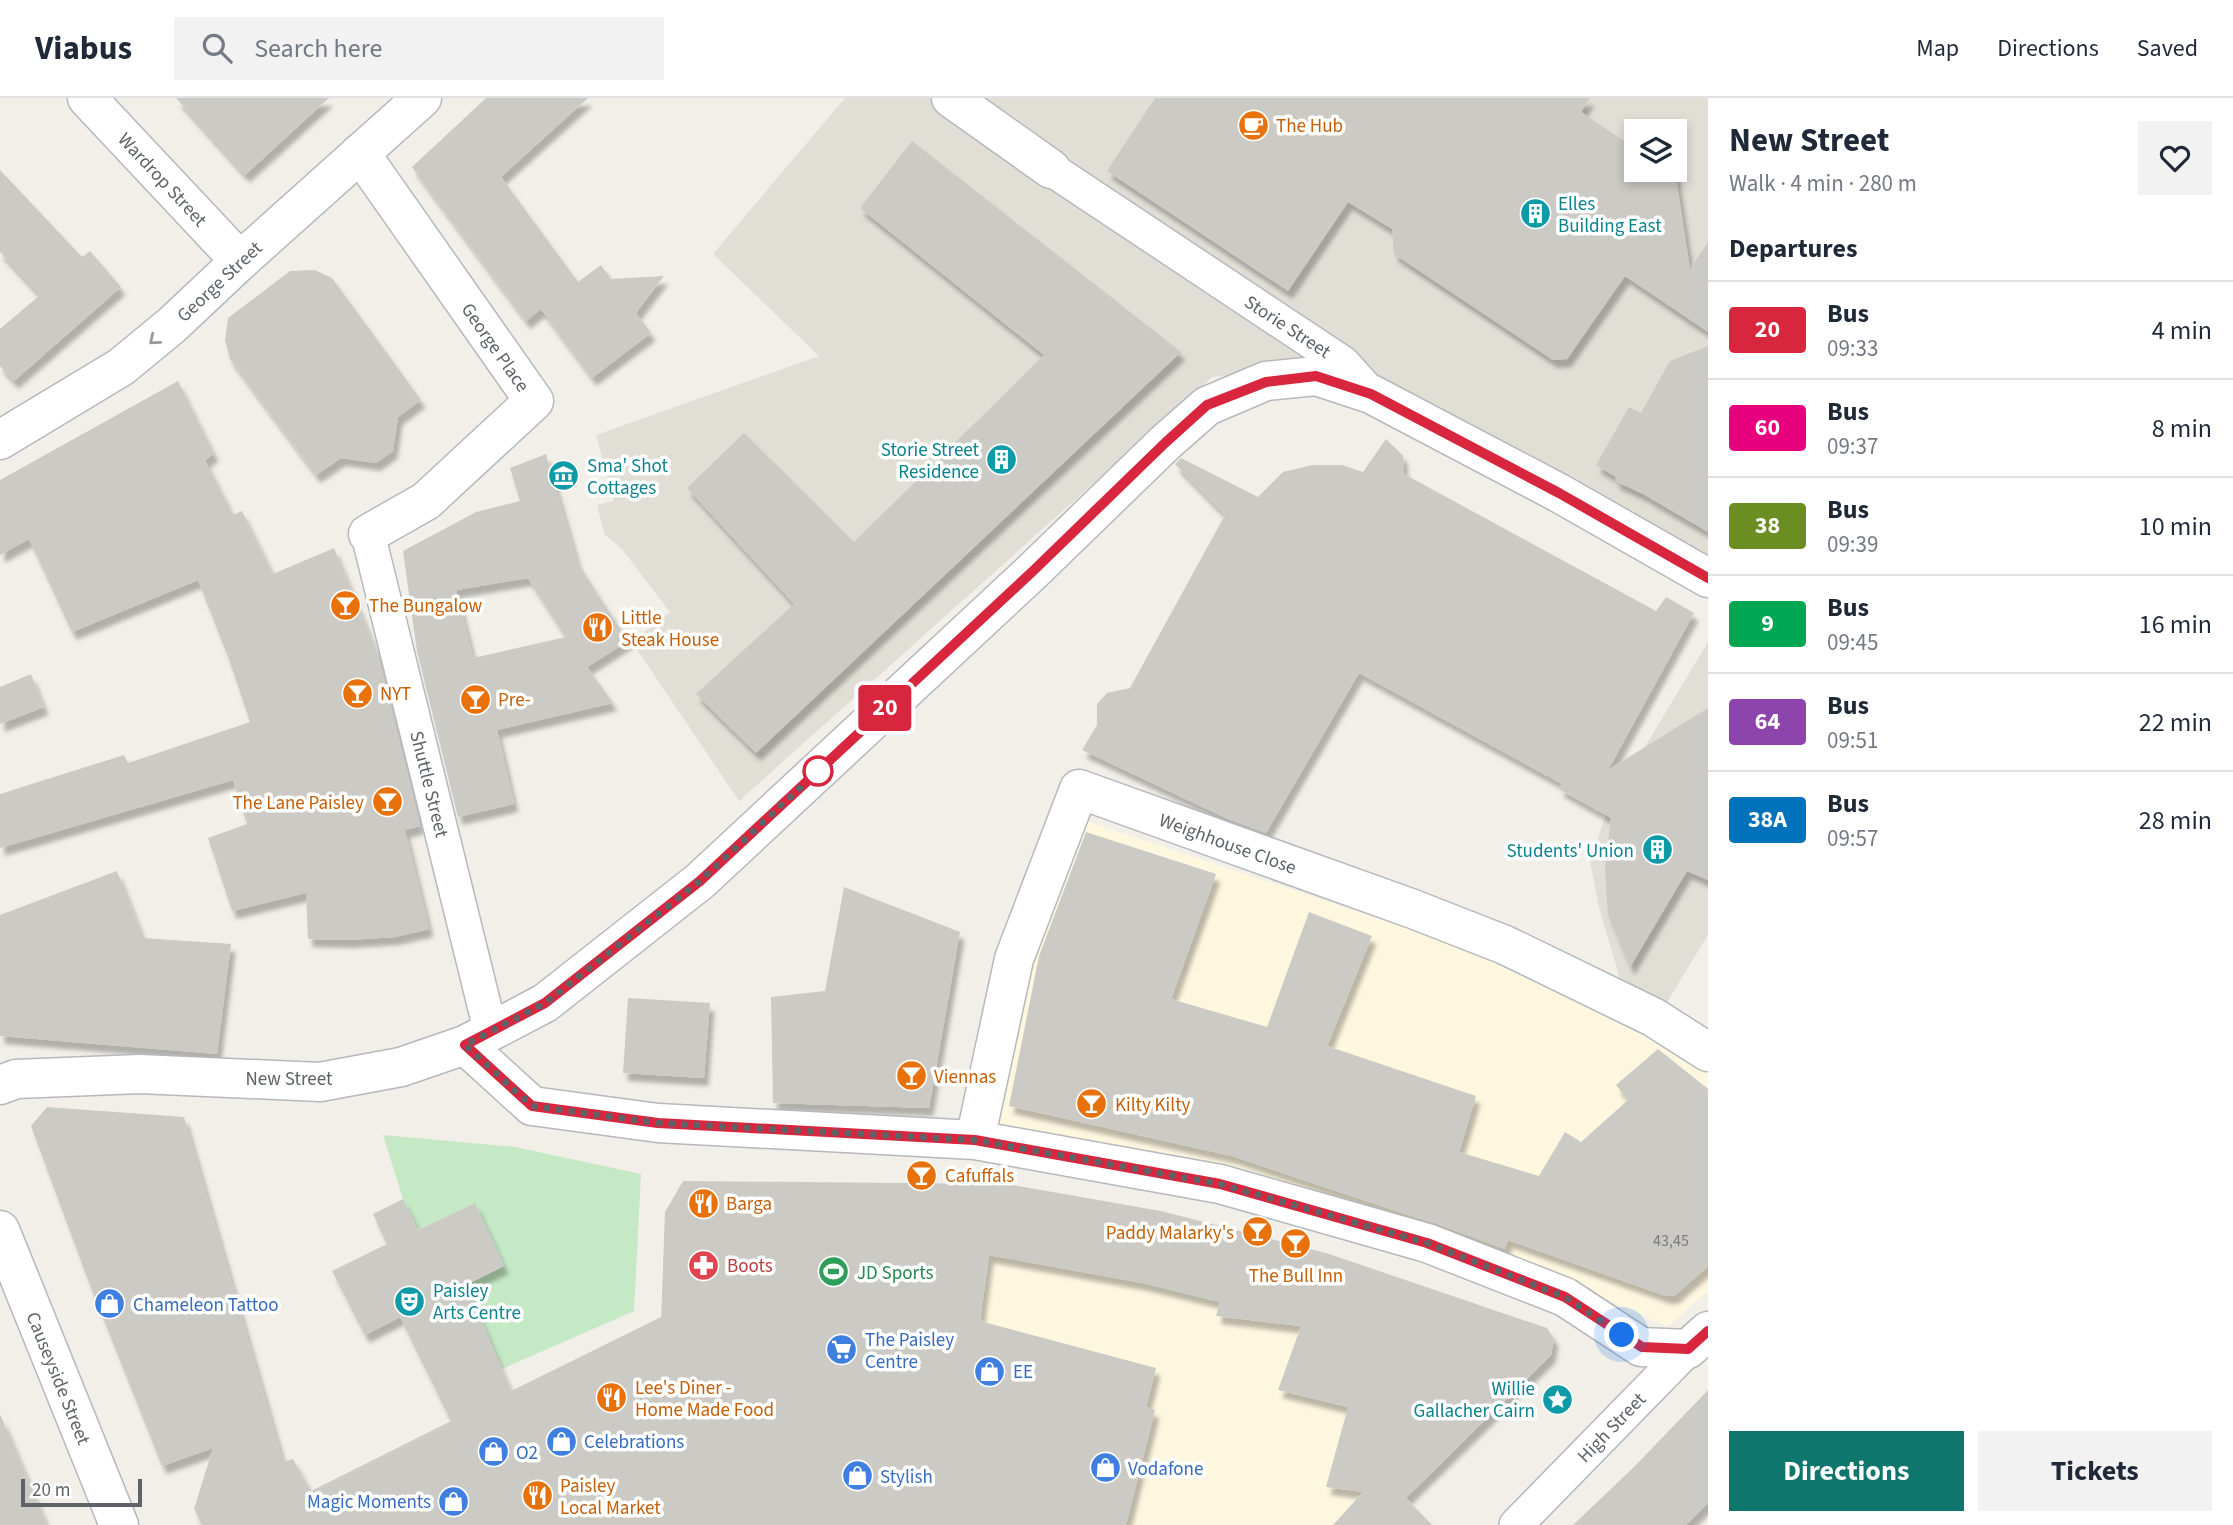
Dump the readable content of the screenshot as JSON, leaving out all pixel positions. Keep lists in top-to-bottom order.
{
  "streets": {
    "street": [
      "Wardrop Street",
      "George Street",
      "Storie Street",
      "George Place",
      "Shuttle Street",
      "Weighhouse Close",
      "New Street",
      "Causeyside Street",
      "High Street"
    ]
  },
  "crossings": [
    ["Wardrop Street", "George Street"],
    ["George Street", "George Place"],
    ["Storie Street", "New Street"],
    ["George Place", "Shuttle Street"],
    ["Shuttle Street", "New Street"]
  ],
  "one_way": ["George Street"],
  "places": {
    "cafe": ["The Hub"],
    "building": ["Elles Building East", "Storie Street Residence", "Students' Union"],
    "museum": ["Sma' Shot Cottages"],
    "bar": [
      "The Bungalow",
      "NYT",
      "Pre-",
      "The Lane Paisley",
      "Viennas",
      "Kilty Kilty",
      "Cafuffals",
      "Paddy Malarky's",
      "The Bull Inn"
    ],
    "restaurant": [
      "Little Steak House",
      "Barga",
      "Lee's Diner - Home Made Food",
      "Paisley Local Market"
    ],
    "pharmacy": ["Boots"],
    "sports": ["JD Sports"],
    "theatre": ["Paisley Arts Centre"],
    "shop": [
      "Chameleon Tattoo",
      "EE",
      "Celebrations",
      "O2",
      "Vodafone",
      "Stylish",
      "Magic Moments"
    ],
    "supermarket": ["The Paisley Centre"],
    "place": ["Willie Gallacher Cairn"]
  },
  "lines": ["bus line 20"],
  "house_numbers": ["43,45"],
  "scale_bar": "20 m",
  "page": {
    "header": "Viabus",
    "search": "Search here",
    "nav": ["Map", "Directions", "Saved"],
    "on_map": "20",
    "heading": [
      ["New Street", "Walk · 4 min · 280 m"],
      "Departures"
    ],
    "list": [
      {
        "mark": "20",
        "name": "Bus",
        "note": "09:33",
        "value": "4 min"
      },
      {
        "mark": "60",
        "name": "Bus",
        "note": "09:37",
        "value": "8 min"
      },
      {
        "mark": "38",
        "name": "Bus",
        "note": "09:39",
        "value": "10 min"
      },
      {
        "mark": "9",
        "name": "Bus",
        "note": "09:45",
        "value": "16 min"
      },
      {
        "mark": "64",
        "name": "Bus",
        "note": "09:51",
        "value": "22 min"
      },
      {
        "mark": "38A",
        "name": "Bus",
        "note": "09:57",
        "value": "28 min"
      }
    ],
    "buttons": ["Directions", "Tickets"],
    "scale": "20 m"
  }
}
